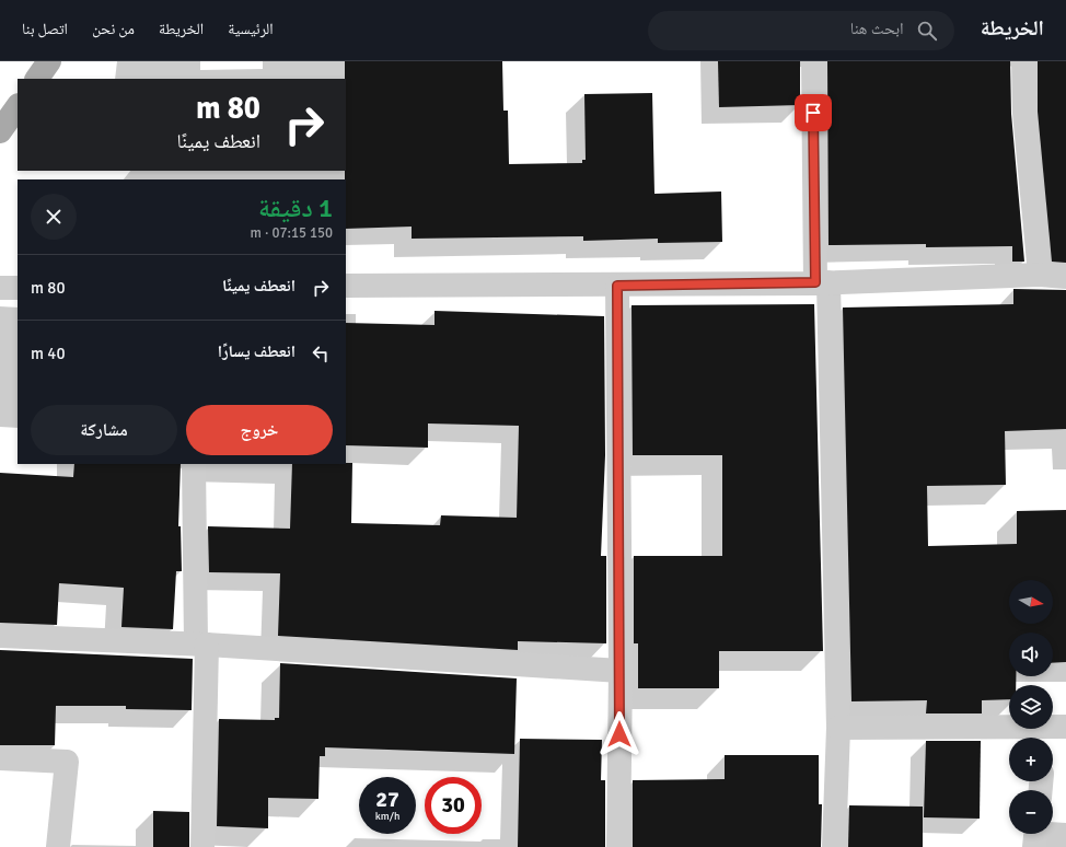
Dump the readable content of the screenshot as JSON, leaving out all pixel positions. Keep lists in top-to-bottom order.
{
  "north": "right",
  "page": {
    "header": "الخريطة",
    "search": "ابحث هنا",
    "nav": [
      "الرئيسية",
      "الخريطة",
      "من نحن",
      "اتصل بنا"
    ],
    "turn": ["80 m", "انعطف يمينًا"],
    "heading": ["1 دقيقة", "150 m · 07:15"],
    "list": [
      {
        "name": "انعطف يمينًا",
        "value": "80 m"
      },
      {
        "name": "انعطف يسارًا",
        "value": "40 m"
      }
    ],
    "buttons": ["خروج", "مشاركة"],
    "map_buttons": ["+", "−"],
    "speed": "27 km/h",
    "limit": "30"
  }
}
